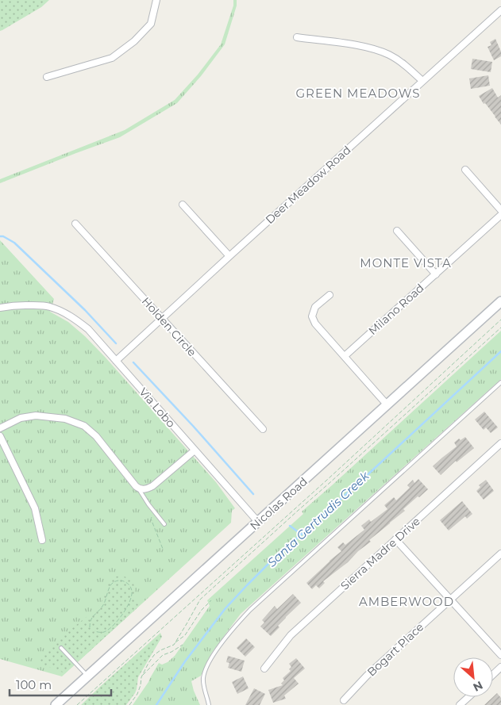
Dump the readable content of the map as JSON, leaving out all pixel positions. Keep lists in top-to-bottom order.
{
  "streets": {
    "main road": ["Nicolas Road"],
    "street": [
      "Deer Meadow Road",
      "Milano Road",
      "Holden Circle",
      "Via Lobo",
      "Sierra Madre Drive",
      "Bogart Place"
    ]
  },
  "crossings": [
    ["Deer Meadow Road", "Holden Circle"],
    ["Deer Meadow Road", "Via Lobo"],
    ["Via Lobo", "Nicolas Road"]
  ],
  "districts": ["GREEN MEADOWS", "MONTE VISTA", "AMBERWOOD"],
  "water": ["Santa Gertrudis Creek"],
  "scale_bar": "100 m",
  "north": "bottom right"
}
